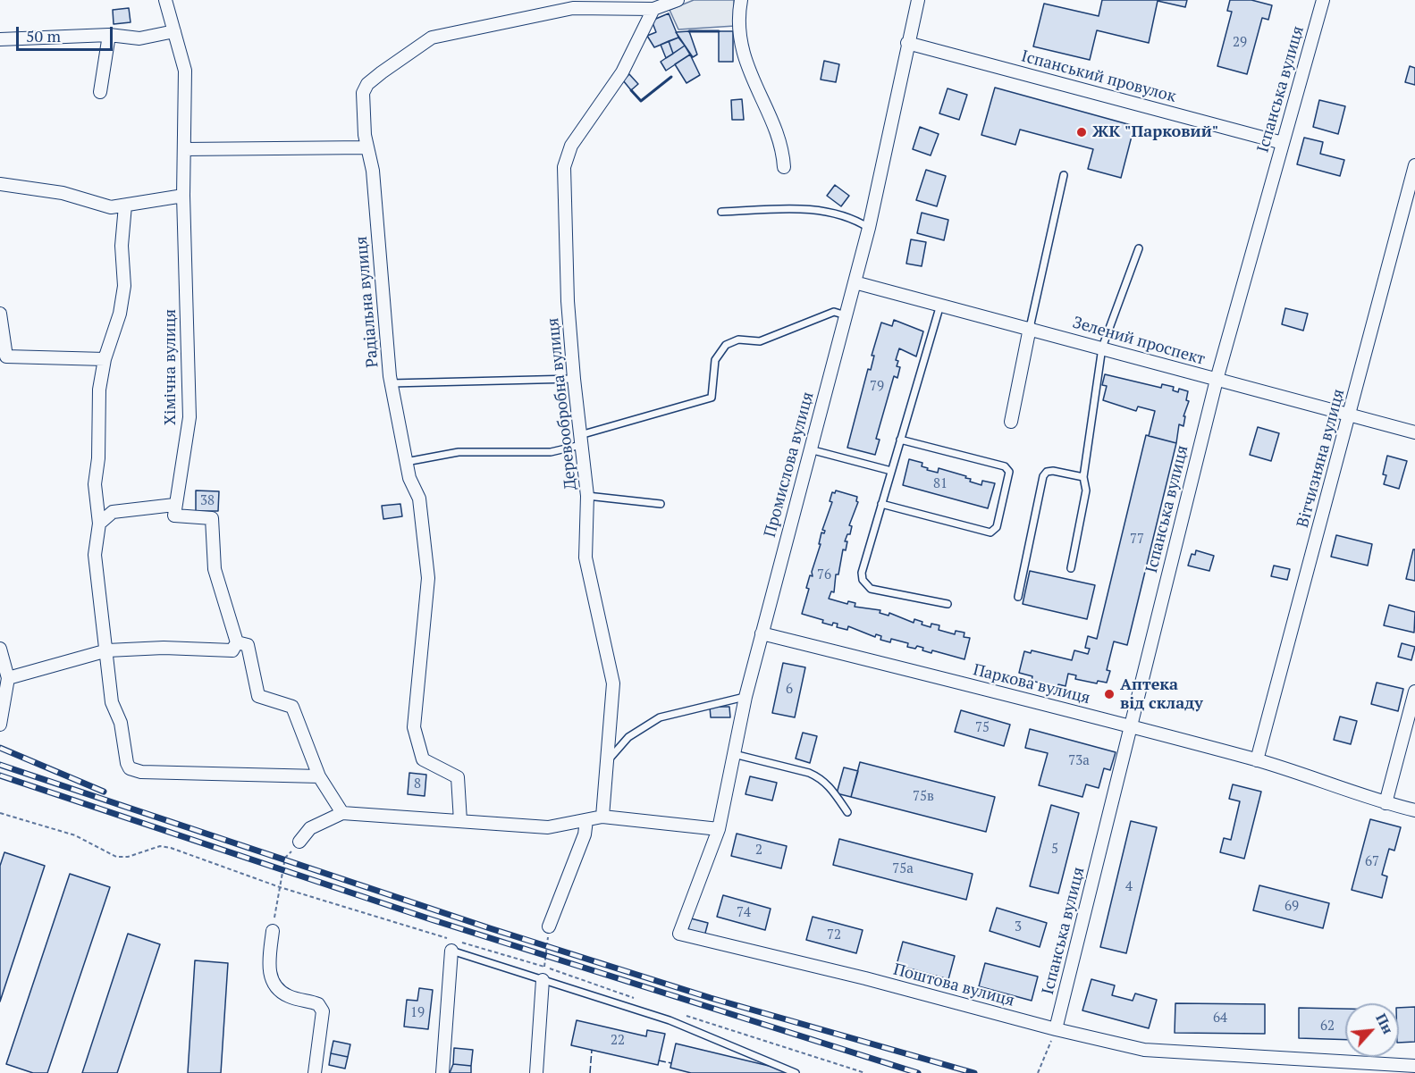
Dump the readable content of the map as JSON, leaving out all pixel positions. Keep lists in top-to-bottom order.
{
  "streets": {
    "street": [
      "Іспанський провулок",
      "Іспанська вулиця",
      "Радіальна вулиця",
      "Зелений проспект",
      "Хімічна вулиця",
      "Деревообробна вулиця",
      "Вітчизняна вулиця",
      "Промислова вулиця",
      "Паркова вулиця",
      "Поштова вулиця"
    ]
  },
  "crossings": [
    ["Іспанський провулок", "Іспанська вулиця"],
    ["Іспанський провулок", "Промислова вулиця"],
    ["Іспанська вулиця", "Зелений проспект"],
    ["Іспанська вулиця", "Паркова вулиця"],
    ["Іспанська вулиця", "Поштова вулиця"],
    ["Радіальна вулиця", "Деревообробна вулиця"],
    ["Зелений проспект", "Вітчизняна вулиця"],
    ["Зелений проспект", "Промислова вулиця"],
    ["Вітчизняна вулиця", "Паркова вулиця"],
    ["Промислова вулиця", "Паркова вулиця"],
    ["Промислова вулиця", "Поштова вулиця"]
  ],
  "places": ["ЖК \"Парковий\"", "Аптека від складу"],
  "house_numbers": [
    "29",
    "79",
    "81",
    "38",
    "77",
    "76",
    "6",
    "75",
    "73а",
    "8",
    "75в",
    "5",
    "2",
    "67",
    "75а",
    "4",
    "69",
    "74",
    "3",
    "72",
    "19",
    "64",
    "62",
    "22"
  ],
  "scale_bar": "50 m",
  "north": "top right"
}
